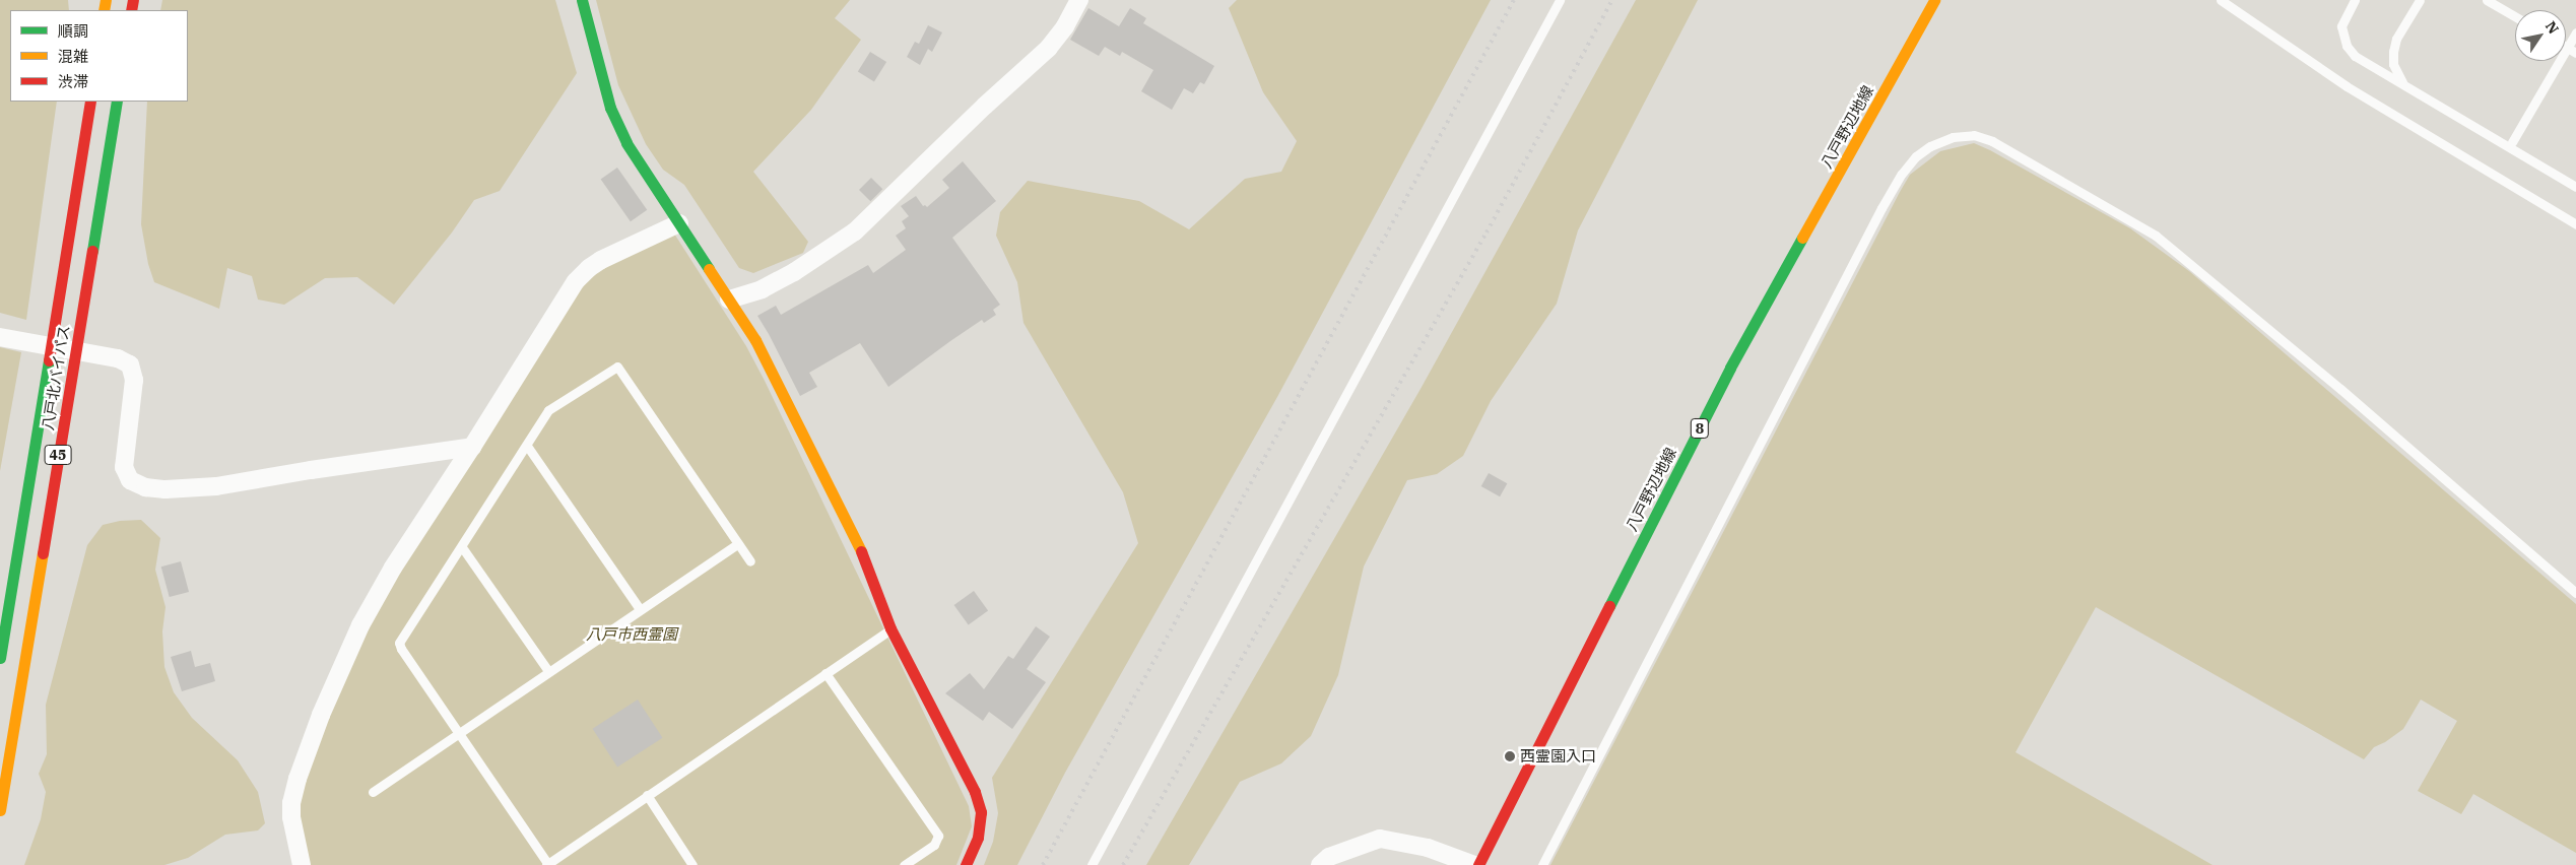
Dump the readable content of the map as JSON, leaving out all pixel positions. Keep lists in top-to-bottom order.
{
  "streets": {
    "main road": [
      "八戸野辺地線",
      "八戸北バイパス",
      "8",
      "45"
    ]
  },
  "parks": ["八戸市西霊園"],
  "places": ["西霊園入口"],
  "legend": ["順調", "混雑", "渋滞"],
  "north": "top right"
}
